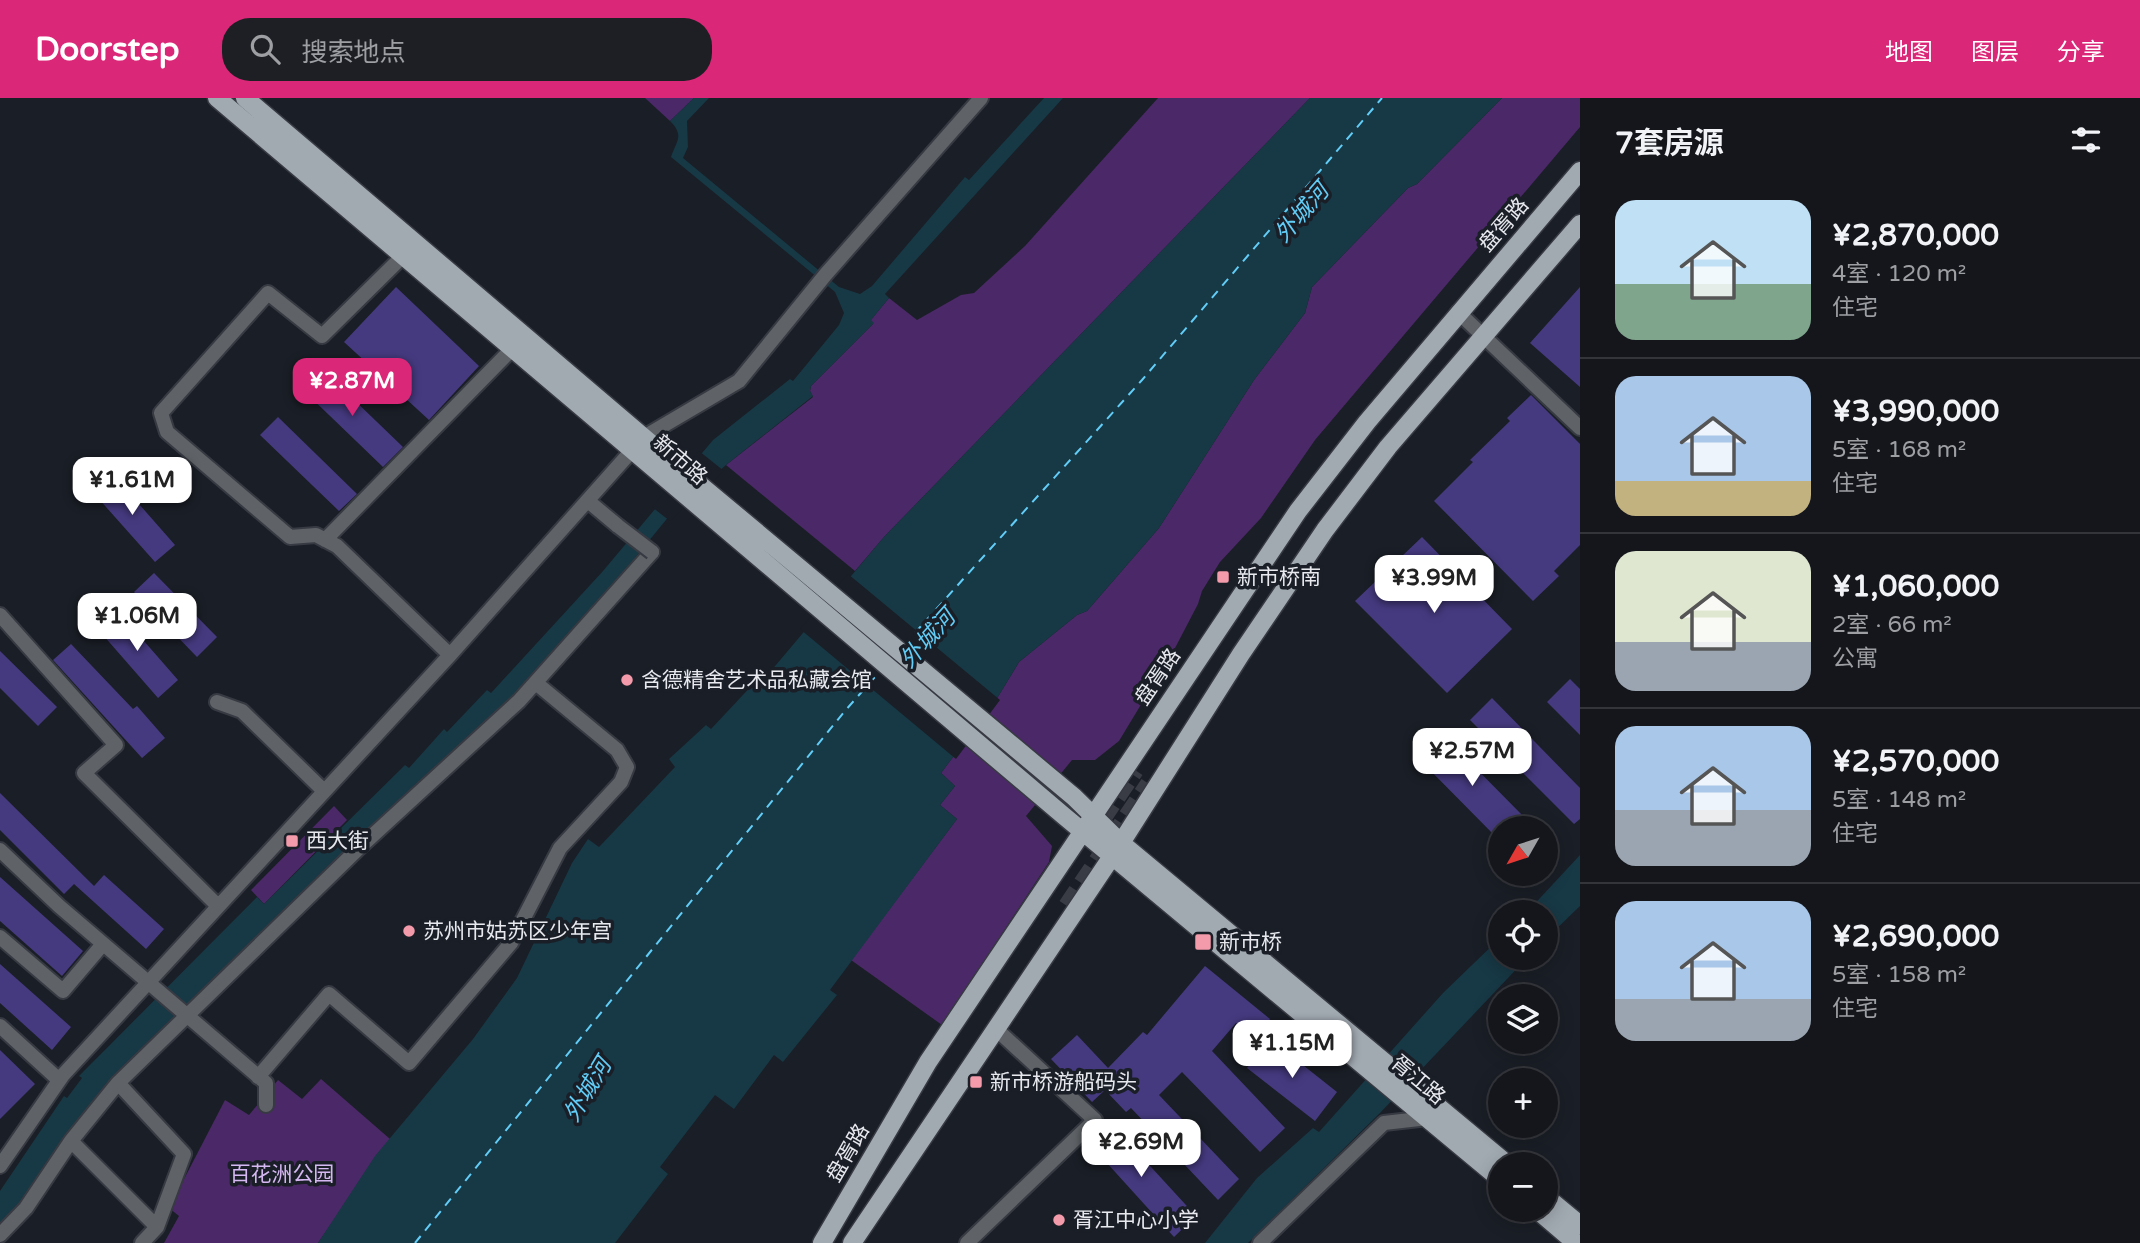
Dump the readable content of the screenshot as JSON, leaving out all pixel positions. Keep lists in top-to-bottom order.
{
  "streets": {
    "main road": ["盘胥路", "新市路", "胥江路"]
  },
  "crossings": [
    ["盘胥路", "新市路"],
    ["新市路", "胥江路"]
  ],
  "water": ["外城河"],
  "parks": ["百花洲公园"],
  "places": {
    "transit": [
      "新市桥南",
      "西大街",
      "新市桥",
      "新市桥游船码头"
    ],
    "other": ["含德精舍艺术品私藏会馆", "苏州市姑苏区少年宫", "胥江中心小学"]
  },
  "north": "bottom left",
  "page": {
    "header": "Doorstep",
    "search": "搜索地点",
    "nav": ["地图", "图层", "分享"],
    "heading": "7套房源",
    "list": [
      {
        "name": "¥2,870,000",
        "note": "4室 · 120 m² · 住宅"
      },
      {
        "name": "¥3,990,000",
        "note": "5室 · 168 m² · 住宅"
      },
      {
        "name": "¥1,060,000",
        "note": "2室 · 66 m² · 公寓"
      },
      {
        "name": "¥2,570,000",
        "note": "5室 · 148 m² · 住宅"
      },
      {
        "name": "¥2,690,000",
        "note": "5室 · 158 m² · 住宅"
      }
    ],
    "price": [
      "¥2.87M",
      "¥1.61M",
      "¥3.99M",
      "¥1.06M",
      "¥2.57M",
      "¥1.15M",
      "¥2.69M"
    ],
    "map_buttons": ["+", "−"]
  }
}
